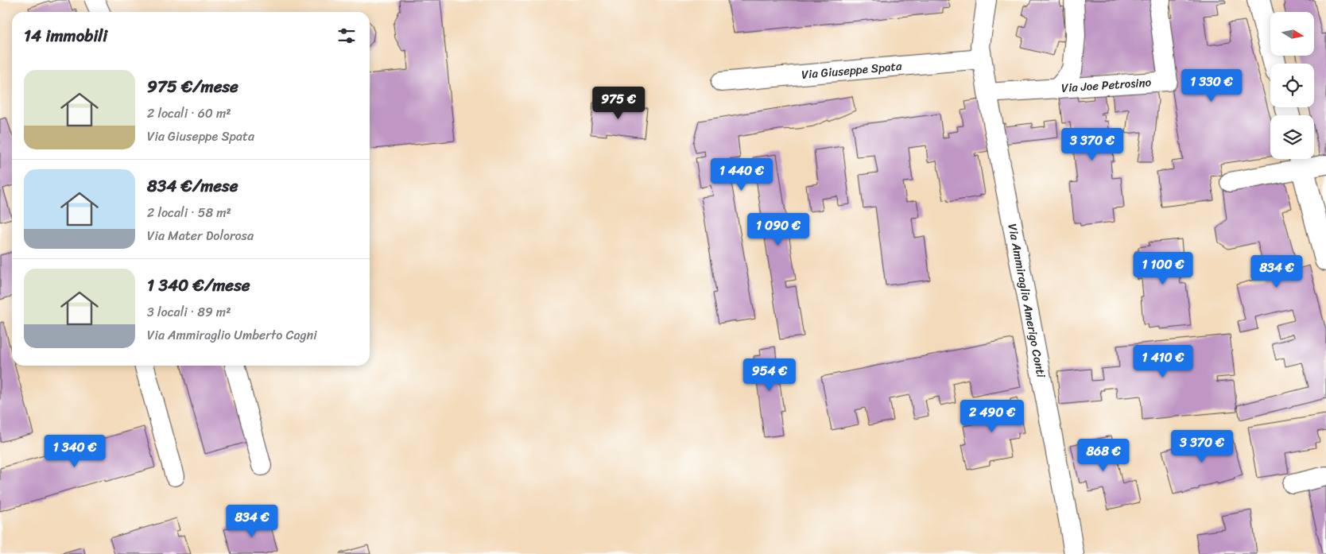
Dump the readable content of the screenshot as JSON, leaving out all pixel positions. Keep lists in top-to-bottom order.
{
  "streets": {
    "street": ["Via Giuseppe Spata", "Via Joe Petrosino", "Via Ammiraglio Amerigo Conti"]
  },
  "crossings": [
    ["Via Giuseppe Spata", "Via Ammiraglio Amerigo Conti"],
    ["Via Joe Petrosino", "Via Ammiraglio Amerigo Conti"]
  ],
  "north": "right",
  "page": {
    "heading": "14 immobili",
    "list": [
      {
        "name": "975 €/mese",
        "note": "2 locali · 60 m² · Via Giuseppe Spata"
      },
      {
        "name": "834 €/mese",
        "note": "2 locali · 58 m² · Via Mater Dolorosa"
      },
      {
        "name": "1 340 €/mese",
        "note": "3 locali · 89 m² · Via Ammiraglio Umberto Cagni"
      }
    ],
    "price": [
      "1 330 €",
      "975 €",
      "3 370 €",
      "1 440 €",
      "1 090 €",
      "1 100 €",
      "834 €",
      "1 410 €",
      "954 €",
      "2 490 €",
      "3 370 €",
      "1 340 €",
      "868 €",
      "834 €"
    ]
  }
}
